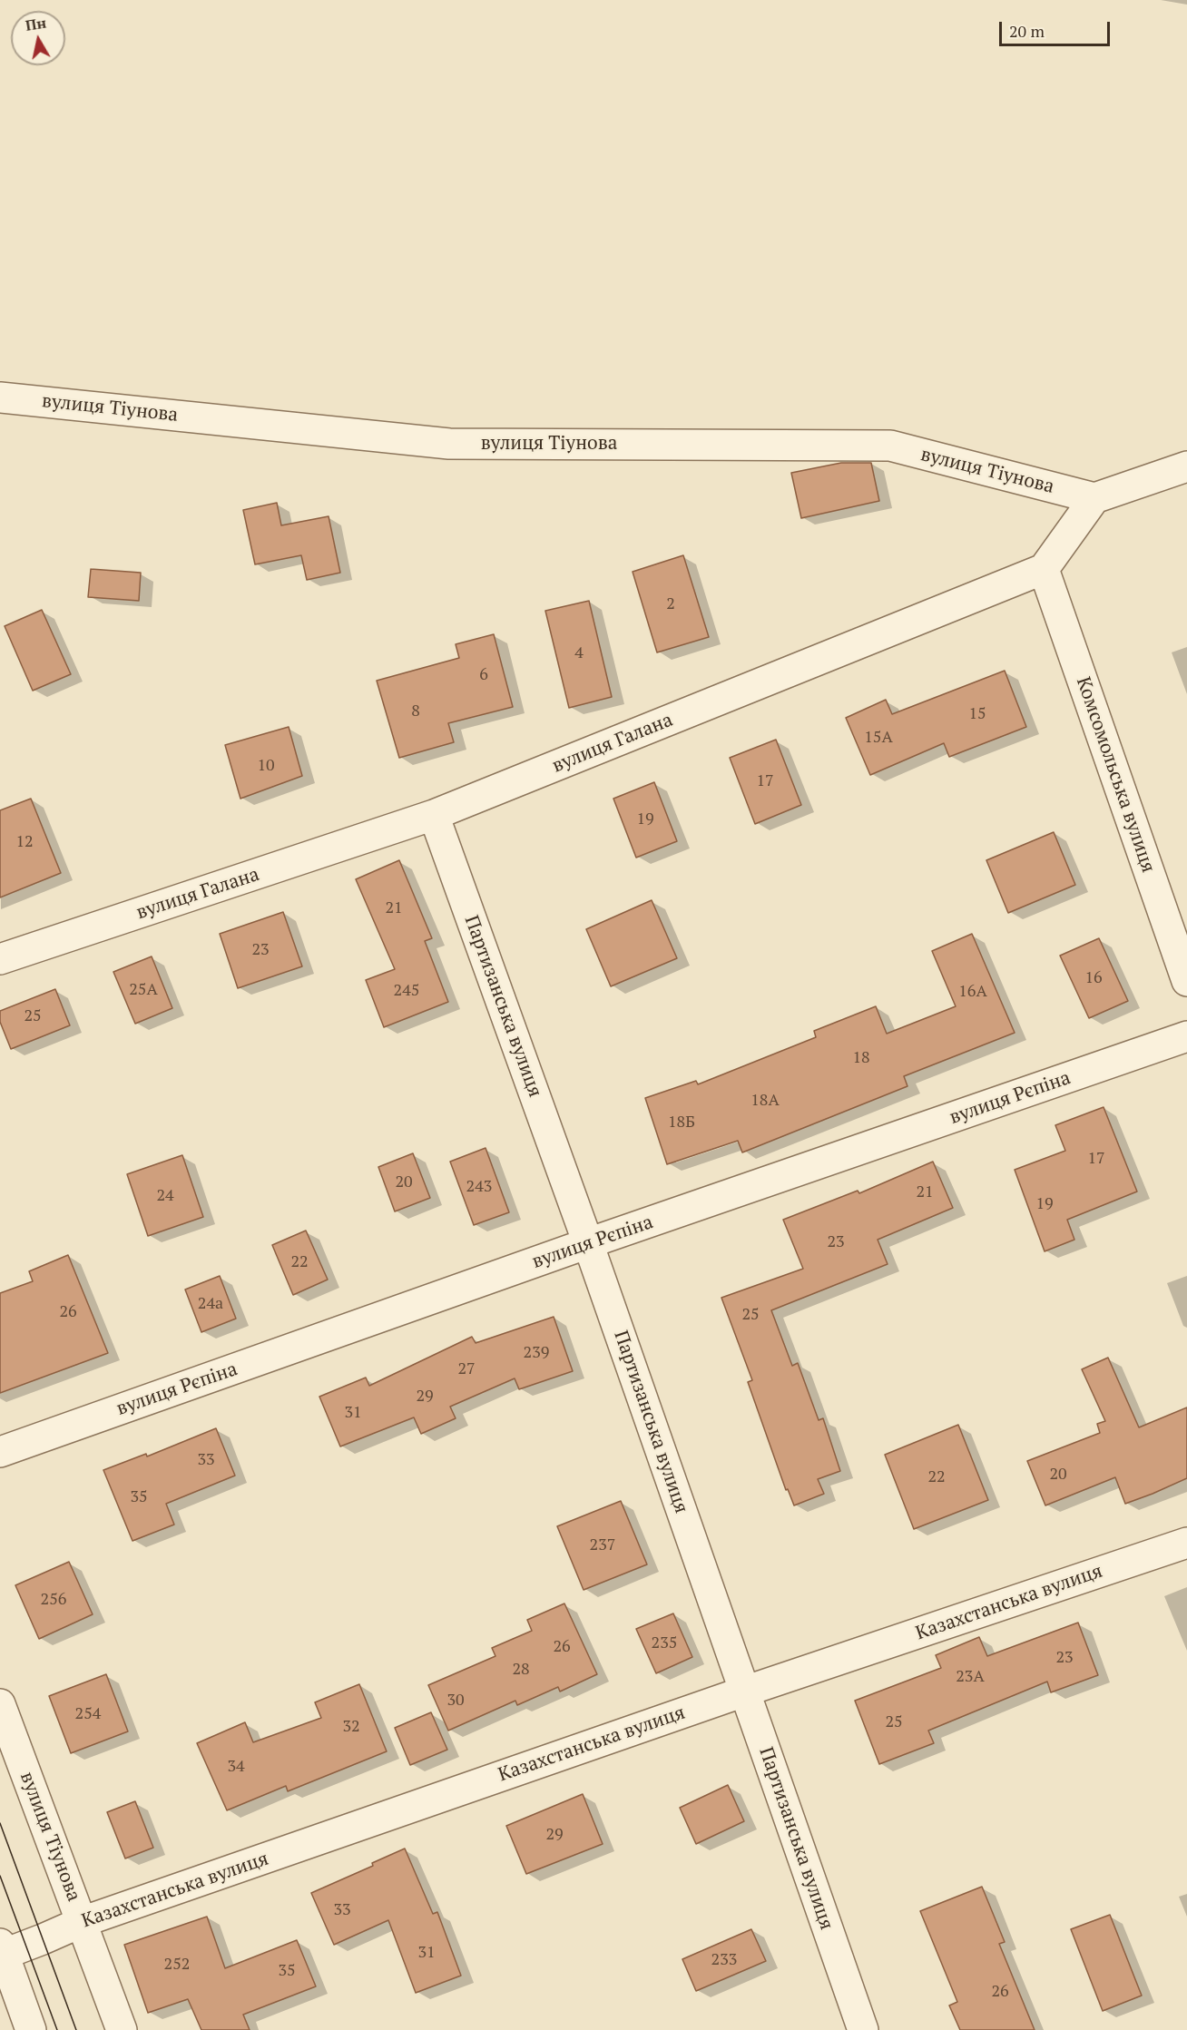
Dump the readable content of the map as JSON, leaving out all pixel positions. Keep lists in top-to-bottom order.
{
  "streets": {
    "street": [
      "вулиця Тіунова",
      "вулиця Галана",
      "Комсомольська вулиця",
      "Партизанська вулиця",
      "вулиця Рєпіна",
      "Казахстанська вулиця"
    ]
  },
  "crossings": [
    ["вулиця Тіунова", "Казахстанська вулиця"],
    ["вулиця Галана", "Комсомольська вулиця"],
    ["вулиця Галана", "Партизанська вулиця"],
    ["Партизанська вулиця", "вулиця Рєпіна"],
    ["Партизанська вулиця", "Казахстанська вулиця"]
  ],
  "house_numbers": [
    "2",
    "4",
    "6",
    "8",
    "15",
    "15А",
    "10",
    "17",
    "19",
    "12",
    "21",
    "23",
    "16",
    "25А",
    "245",
    "16А",
    "25",
    "18",
    "18А",
    "18Б",
    "17",
    "20",
    "243",
    "21",
    "24",
    "19",
    "23",
    "22",
    "24а",
    "26",
    "25",
    "239",
    "27",
    "29",
    "31",
    "33",
    "20",
    "22",
    "35",
    "237",
    "256",
    "235",
    "26",
    "23",
    "28",
    "23А",
    "30",
    "254",
    "25",
    "32",
    "34",
    "29",
    "33",
    "31",
    "233",
    "252",
    "35",
    "26"
  ],
  "scale_bar": "20 m",
  "north": "top"
}
